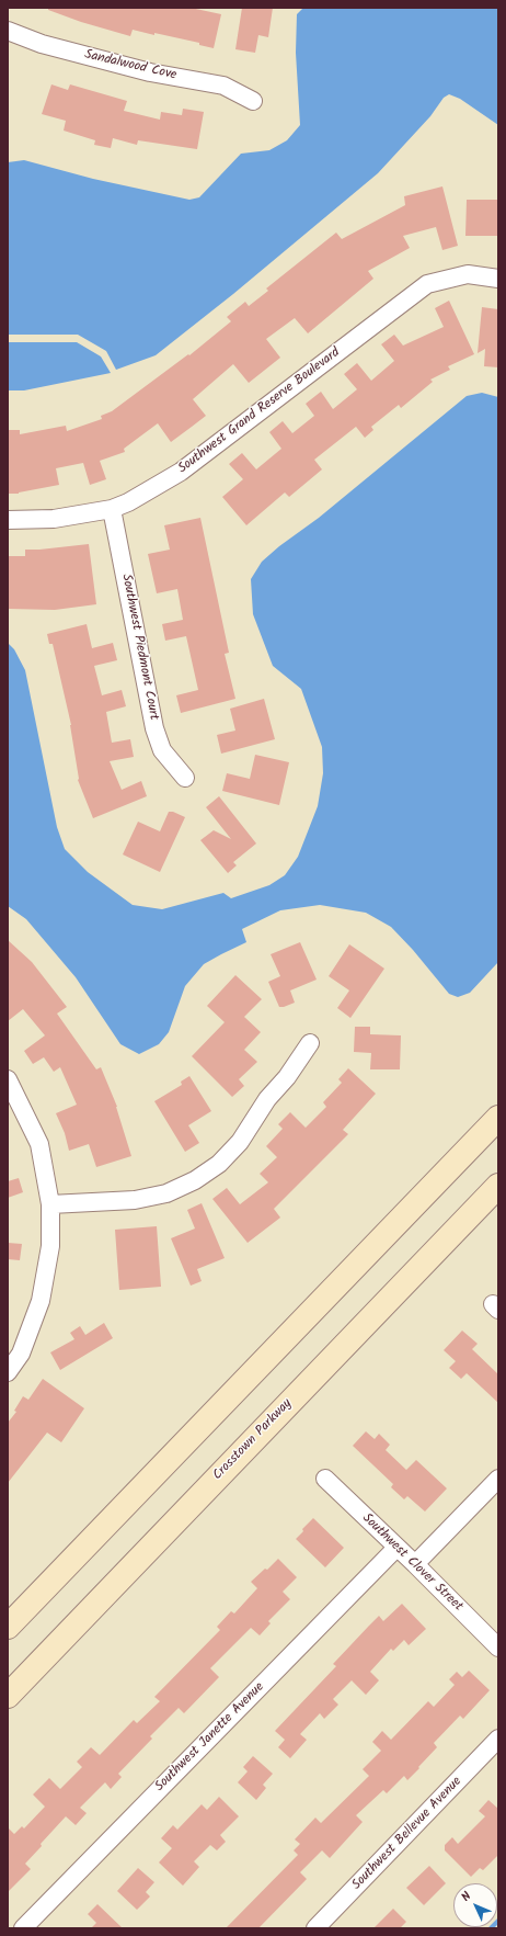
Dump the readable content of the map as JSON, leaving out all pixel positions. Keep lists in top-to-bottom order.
{
  "streets": {
    "main road": ["Crosstown Parkway"],
    "street": [
      "Sandalwood Cove",
      "Southwest Grand Reserve Boulevard",
      "Southwest Piedmont Court",
      "Southwest Clover Street",
      "Southwest Janette Avenue",
      "Southwest Bellevue Avenue"
    ]
  },
  "crossings": [
    ["Southwest Grand Reserve Boulevard", "Southwest Piedmont Court"],
    ["Southwest Clover Street", "Southwest Janette Avenue"]
  ],
  "north": "top left"
}
